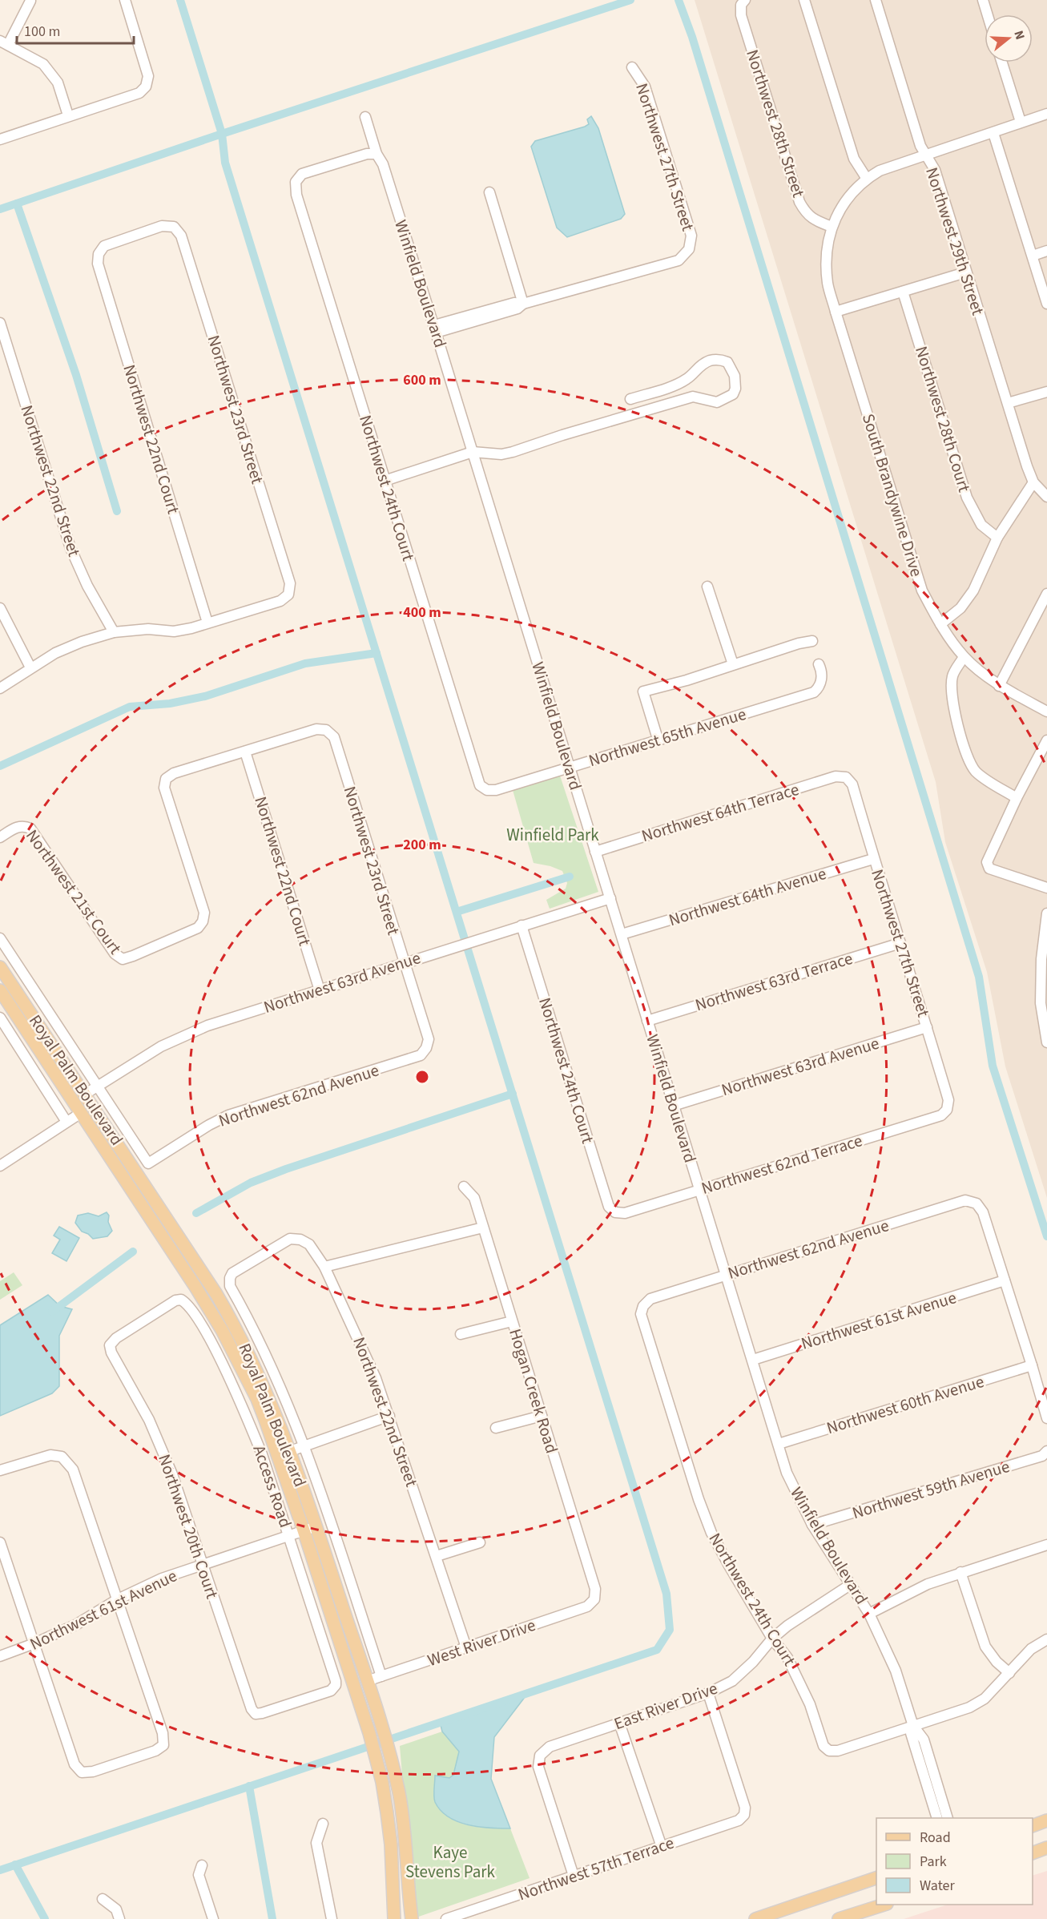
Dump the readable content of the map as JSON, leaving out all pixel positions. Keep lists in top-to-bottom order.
{
  "streets": {
    "main road": ["Royal Palm Boulevard"],
    "street": [
      "Northwest 28th Street",
      "Northwest 27th Street",
      "Northwest 29th Street",
      "Winfield Boulevard",
      "Northwest 23rd Street",
      "Northwest 28th Court",
      "Northwest 22nd Court",
      "Northwest 22nd Street",
      "Northwest 24th Court",
      "South Brandywine Drive",
      "Northwest 65th Avenue",
      "Northwest 64th Terrace",
      "Northwest 21st Court",
      "Northwest 64th Avenue",
      "Northwest 63rd Terrace",
      "Northwest 63rd Avenue",
      "Northwest 62nd Avenue",
      "Northwest 62nd Terrace",
      "Northwest 61st Avenue",
      "Hogan Creek Road",
      "Northwest 60th Avenue",
      "Access Road",
      "Northwest 59th Avenue",
      "Northwest 20th Court",
      "West River Drive",
      "East River Drive",
      "Northwest 57th Terrace"
    ]
  },
  "crossings": [
    ["Northwest 28th Street", "South Brandywine Drive"],
    ["Northwest 27th Street", "Northwest 64th Terrace"],
    ["Northwest 27th Street", "Northwest 64th Avenue"],
    ["Northwest 27th Street", "Northwest 63rd Terrace"],
    ["Northwest 27th Street", "Northwest 63rd Avenue"],
    ["Northwest 27th Street", "Northwest 62nd Terrace"],
    ["Northwest 29th Street", "South Brandywine Drive"],
    ["Winfield Boulevard", "Northwest 24th Court"],
    ["Winfield Boulevard", "Northwest 65th Avenue"],
    ["Winfield Boulevard", "Northwest 64th Terrace"],
    ["Winfield Boulevard", "Northwest 64th Avenue"],
    ["Winfield Boulevard", "Northwest 63rd Terrace"],
    ["Winfield Boulevard", "Northwest 63rd Avenue"],
    ["Winfield Boulevard", "Northwest 62nd Avenue"],
    ["Winfield Boulevard", "Northwest 62nd Terrace"],
    ["Winfield Boulevard", "Northwest 61st Avenue"],
    ["Winfield Boulevard", "Northwest 60th Avenue"],
    ["Winfield Boulevard", "Northwest 59th Avenue"],
    ["Winfield Boulevard", "East River Drive"],
    ["Northwest 23rd Street", "Northwest 22nd Court"],
    ["Northwest 23rd Street", "Northwest 21st Court"],
    ["Northwest 23rd Street", "Northwest 63rd Avenue"],
    ["Northwest 23rd Street", "Northwest 62nd Avenue"],
    ["Northwest 22nd Court", "Northwest 21st Court"],
    ["Northwest 22nd Court", "Northwest 63rd Avenue"],
    ["Northwest 22nd Street", "West River Drive"],
    ["Northwest 24th Court", "Northwest 65th Avenue"],
    ["Northwest 24th Court", "Northwest 63rd Avenue"],
    ["Northwest 24th Court", "Northwest 62nd Avenue"],
    ["Northwest 24th Court", "Northwest 62nd Terrace"],
    ["Northwest 24th Court", "East River Drive"],
    ["Northwest 63rd Avenue", "Royal Palm Boulevard"],
    ["Northwest 63rd Avenue", "Northwest 62nd Avenue"],
    ["Royal Palm Boulevard", "Northwest 61st Avenue"],
    ["Royal Palm Boulevard", "West River Drive"],
    ["Northwest 62nd Avenue", "Northwest 61st Avenue"],
    ["Northwest 61st Avenue", "Access Road"],
    ["Northwest 61st Avenue", "Northwest 20th Court"],
    ["Hogan Creek Road", "West River Drive"],
    ["Access Road", "Northwest 20th Court"],
    ["East River Drive", "Northwest 57th Terrace"]
  ],
  "parks": ["Winfield Park", "Kaye Stevens Park"],
  "legend": ["Road", "Park", "Water"],
  "scale_bar": "100 m",
  "north": "right",
  "rings": ["600 m", "400 m", "200 m"]
}
